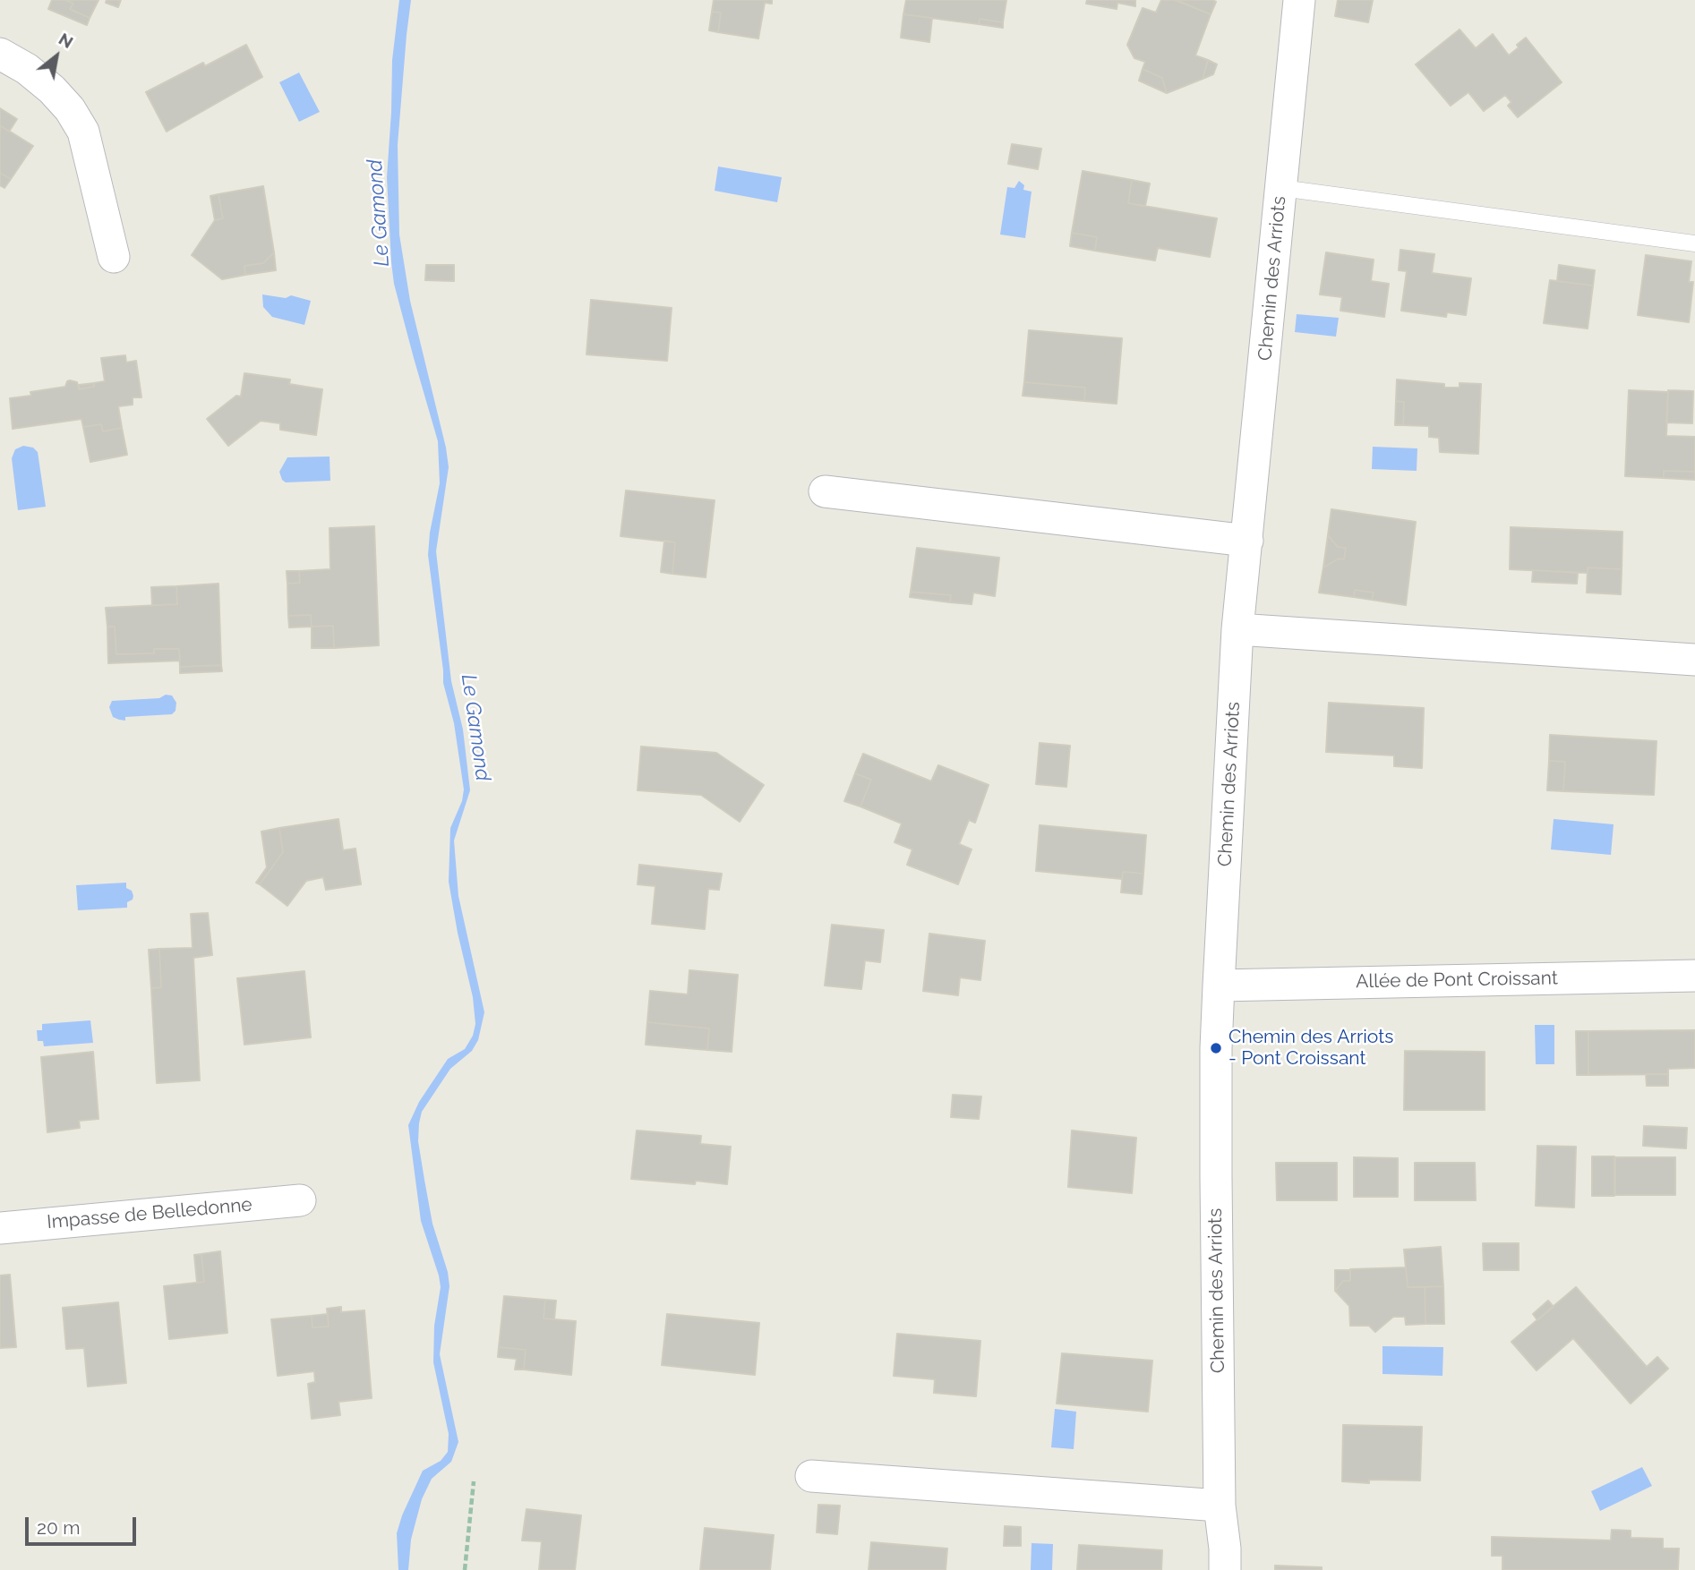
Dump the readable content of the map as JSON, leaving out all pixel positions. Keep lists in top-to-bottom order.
{
  "streets": {
    "street": ["Chemin des Arriots", "Allée de Pont Croissant", "Impasse de Belledonne"]
  },
  "crossings": [
    ["Chemin des Arriots", "Allée de Pont Croissant"]
  ],
  "water": ["Le Gamond"],
  "places": ["Chemin des Arriots - Pont Croissant"],
  "scale_bar": "20 m",
  "north": "top right"
}
